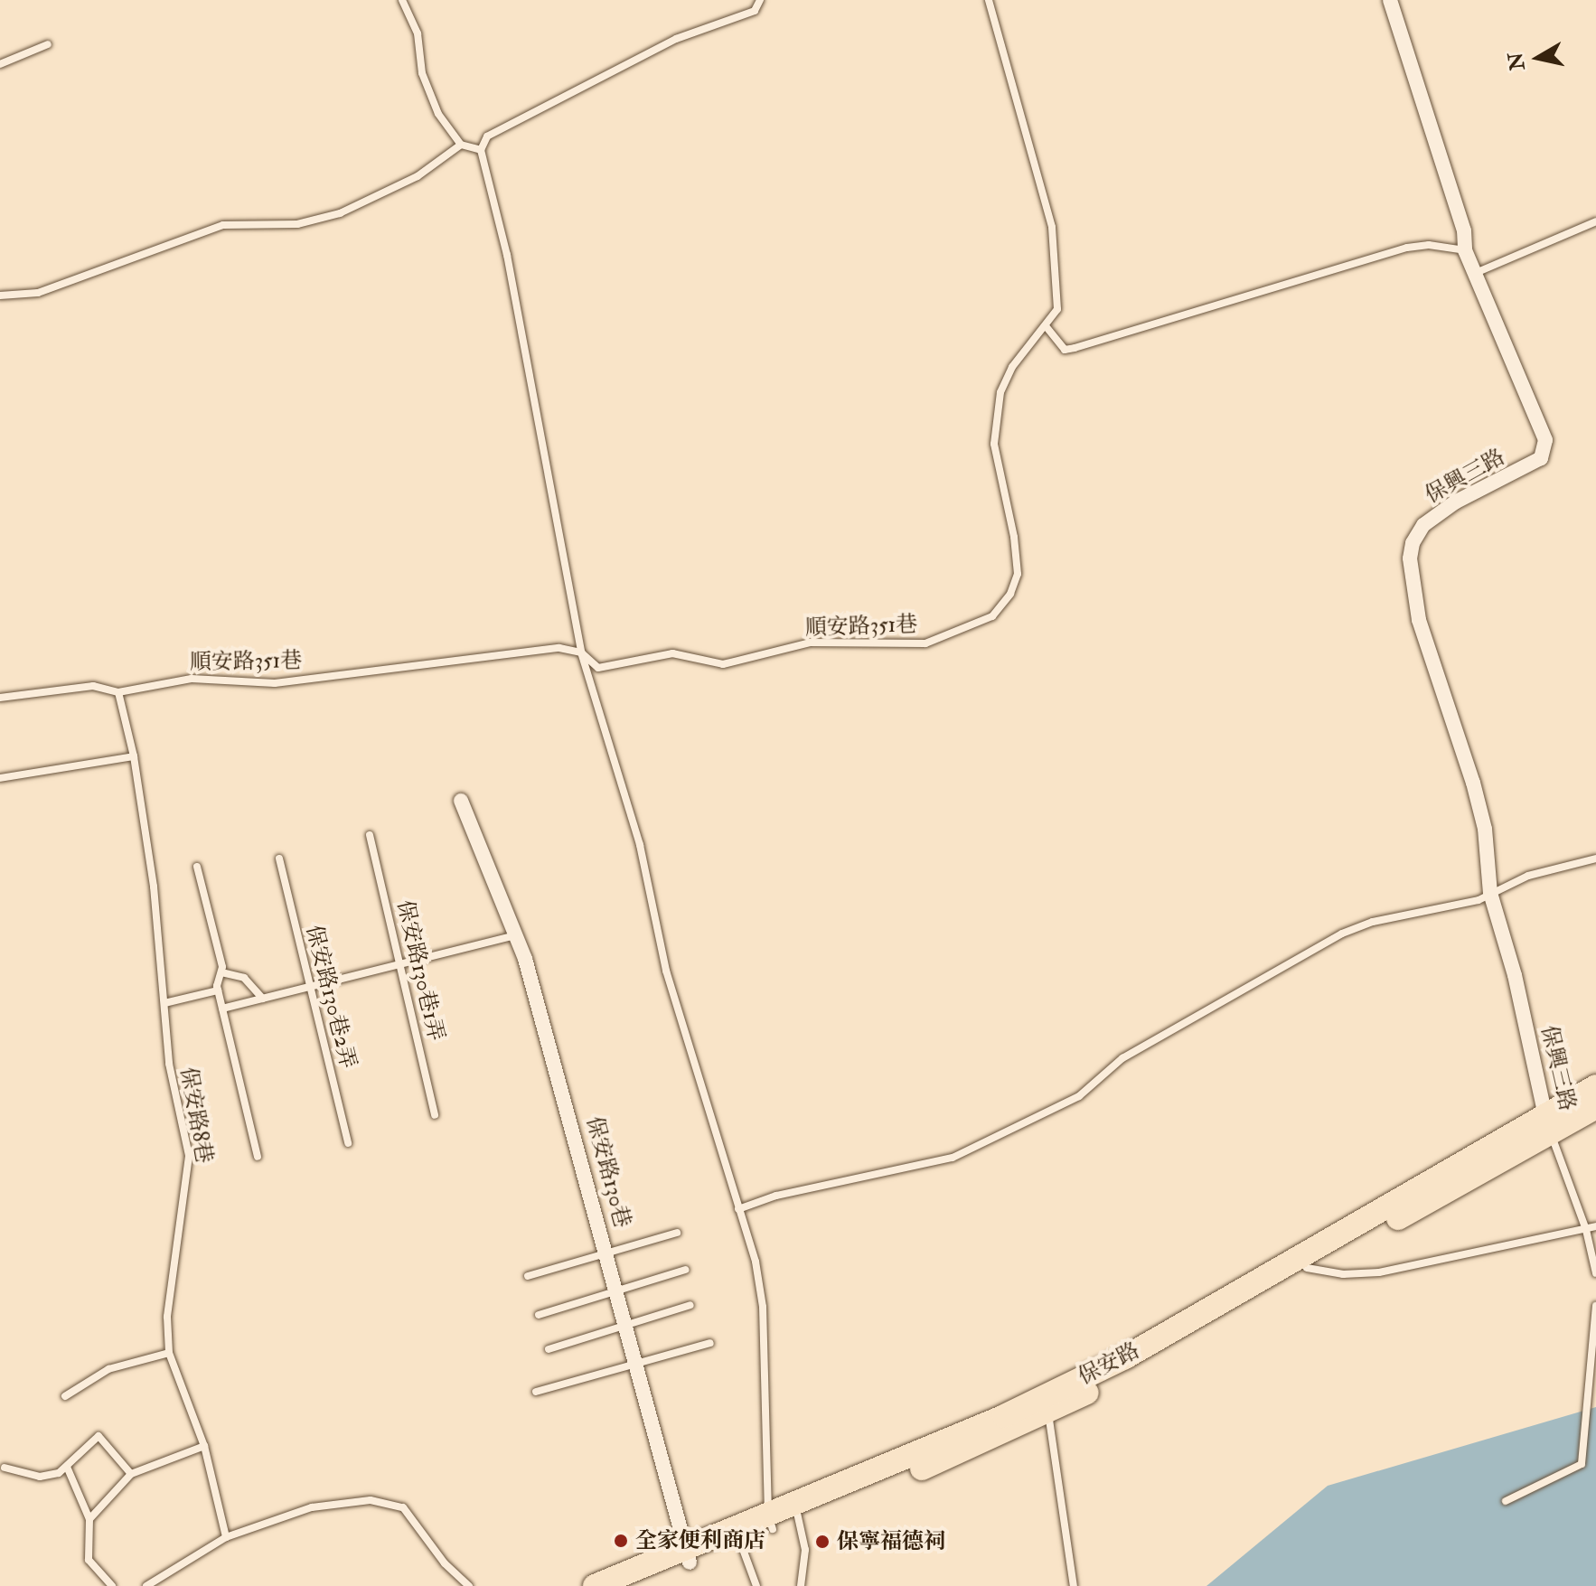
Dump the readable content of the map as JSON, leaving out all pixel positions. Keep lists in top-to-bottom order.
{
  "streets": {
    "main road": ["保安路"],
    "street": ["保興三路", "保安路130巷"],
    "lane": [
      "順安路351巷",
      "保安路130巷1弄",
      "保安路130巷2弄",
      "保安路8巷"
    ]
  },
  "crossings": [
    ["保興三路", "保安路"],
    ["順安路351巷", "保安路8巷"],
    ["保安路130巷", "保安路"]
  ],
  "places": ["全家便利商店", "保寧福德祠"],
  "north": "left"
}
